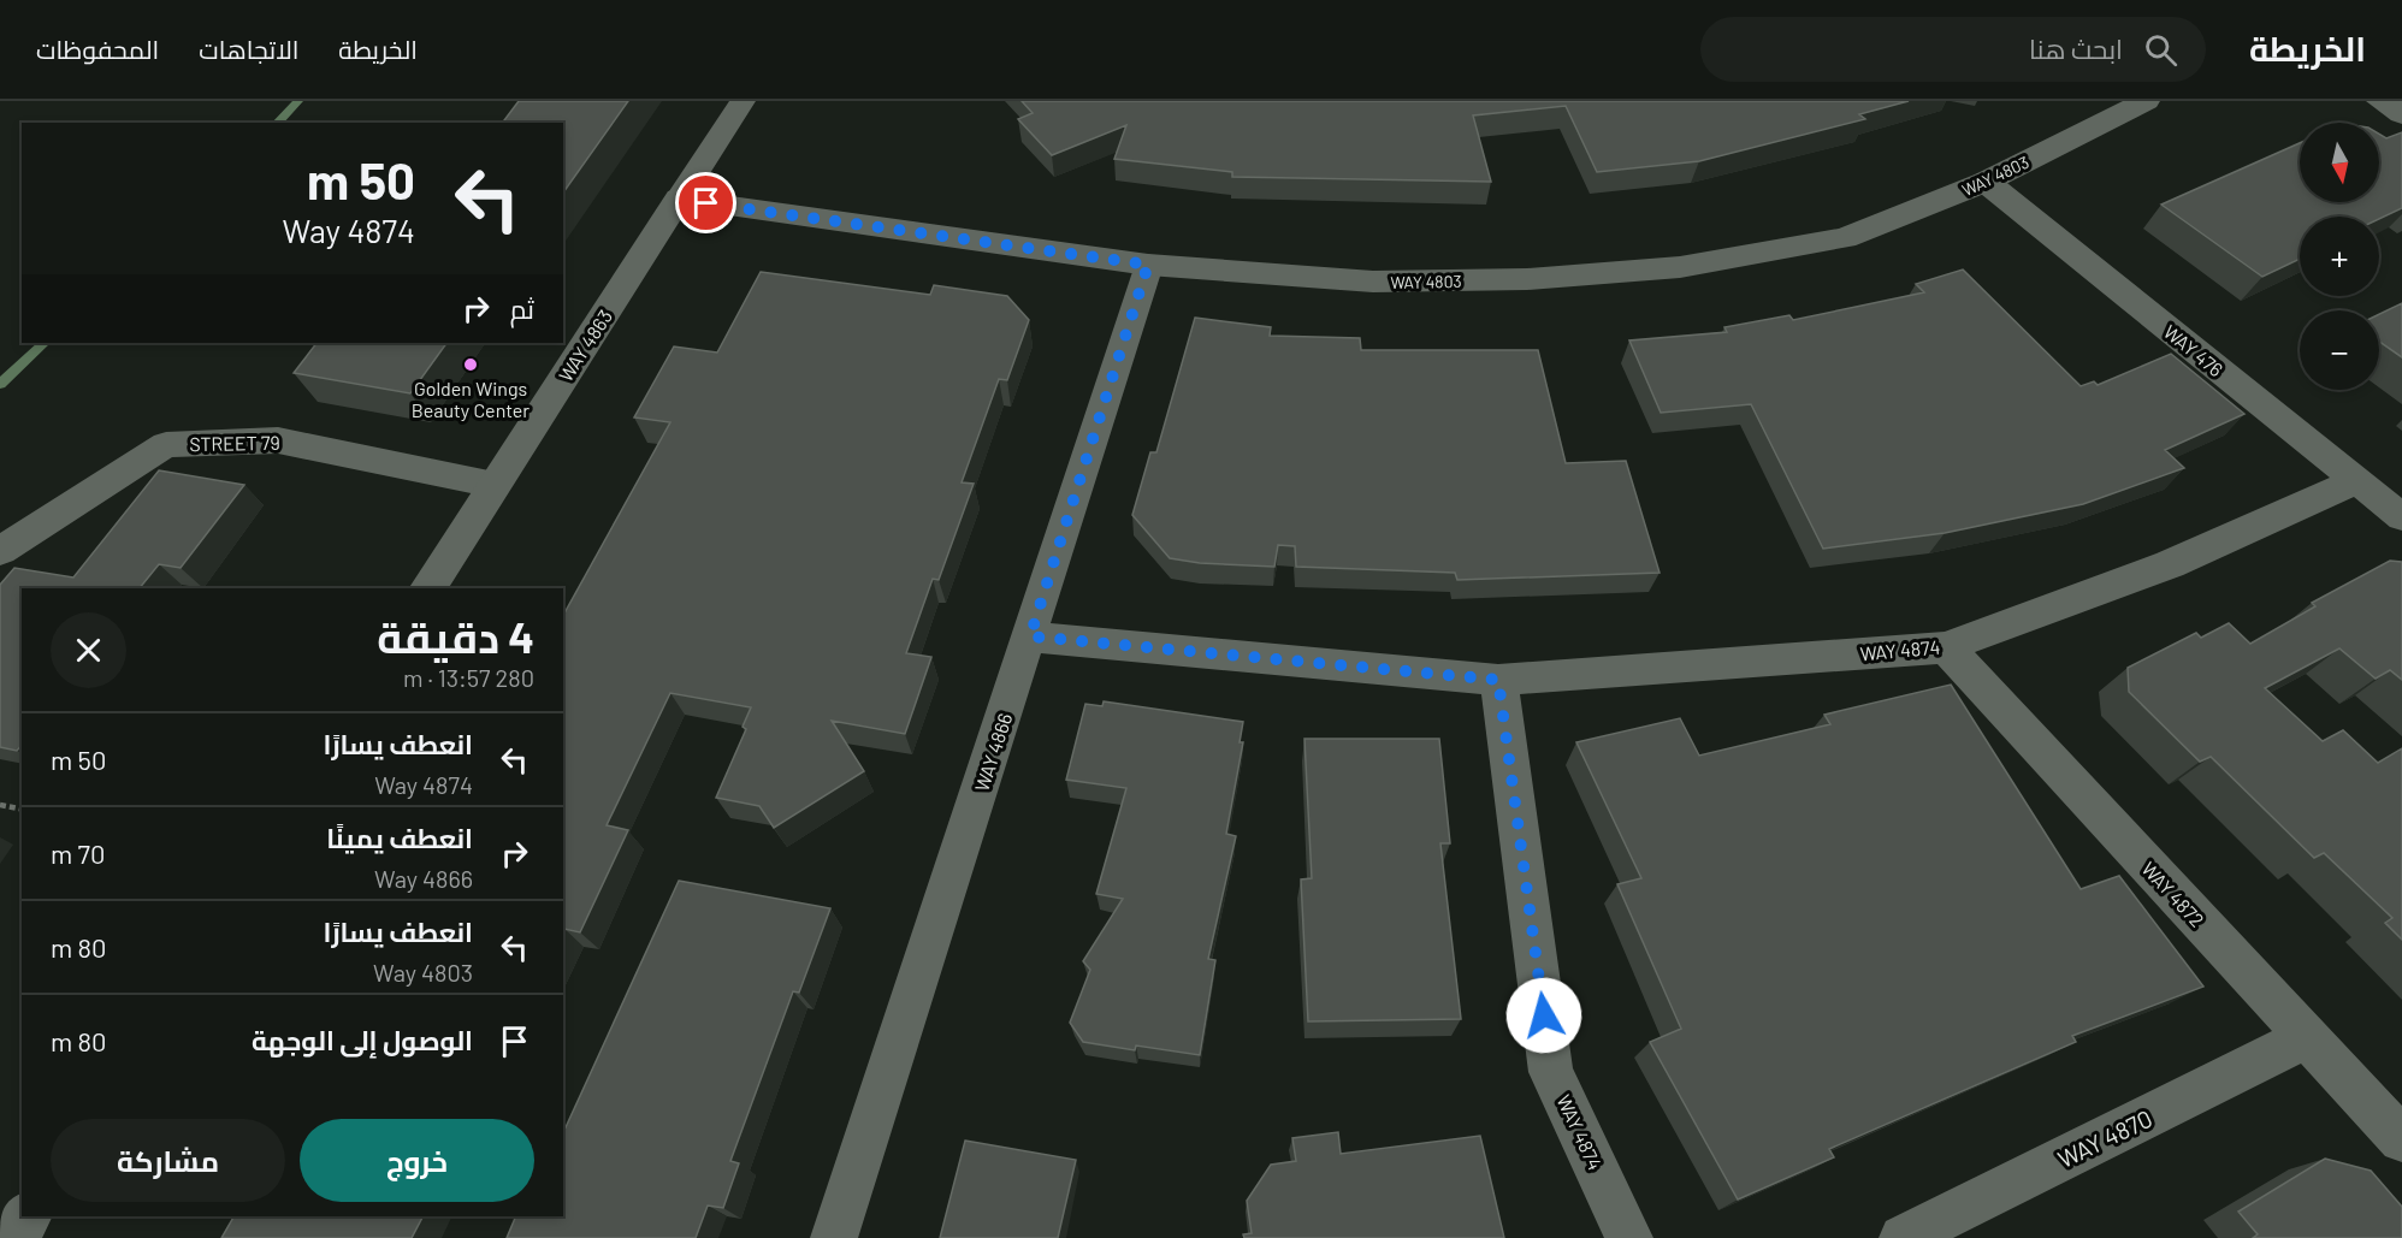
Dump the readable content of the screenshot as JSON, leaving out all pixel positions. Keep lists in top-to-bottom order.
{
  "streets": {
    "street": [
      "WAY 4803",
      "WAY 4863",
      "WAY 476",
      "STREET 79",
      "WAY 4874",
      "WAY 4866",
      "WAY 4872",
      "WAY 4870"
    ]
  },
  "crossings": [
    ["WAY 4803", "WAY 4863"],
    ["WAY 4803", "WAY 476"],
    ["WAY 4803", "WAY 4866"],
    ["WAY 4863", "STREET 79"],
    ["WAY 476", "WAY 4874"],
    ["WAY 4874", "WAY 4866"],
    ["WAY 4874", "WAY 4872"],
    ["WAY 4872", "WAY 4870"]
  ],
  "places": ["Golden Wings Beauty Center"],
  "north": "bottom",
  "page": {
    "header": "الخريطة",
    "search": "ابحث هنا",
    "nav": ["الخريطة", "الاتجاهات", "المحفوظات"],
    "map_buttons": ["+", "−"],
    "turn": ["50 m", "Way 4874"],
    "then": "ثم",
    "heading": ["4 دقيقة", "280 m · 13:57"],
    "list": [
      {
        "name": "انعطف يسارًا",
        "note": "Way 4874",
        "value": "50 m"
      },
      {
        "name": "انعطف يمينًا",
        "note": "Way 4866",
        "value": "70 m"
      },
      {
        "name": "انعطف يسارًا",
        "note": "Way 4803",
        "value": "80 m"
      },
      {
        "name": "الوصول إلى الوجهة",
        "value": "80 m"
      }
    ],
    "buttons": ["خروج", "مشاركة"]
  }
}
